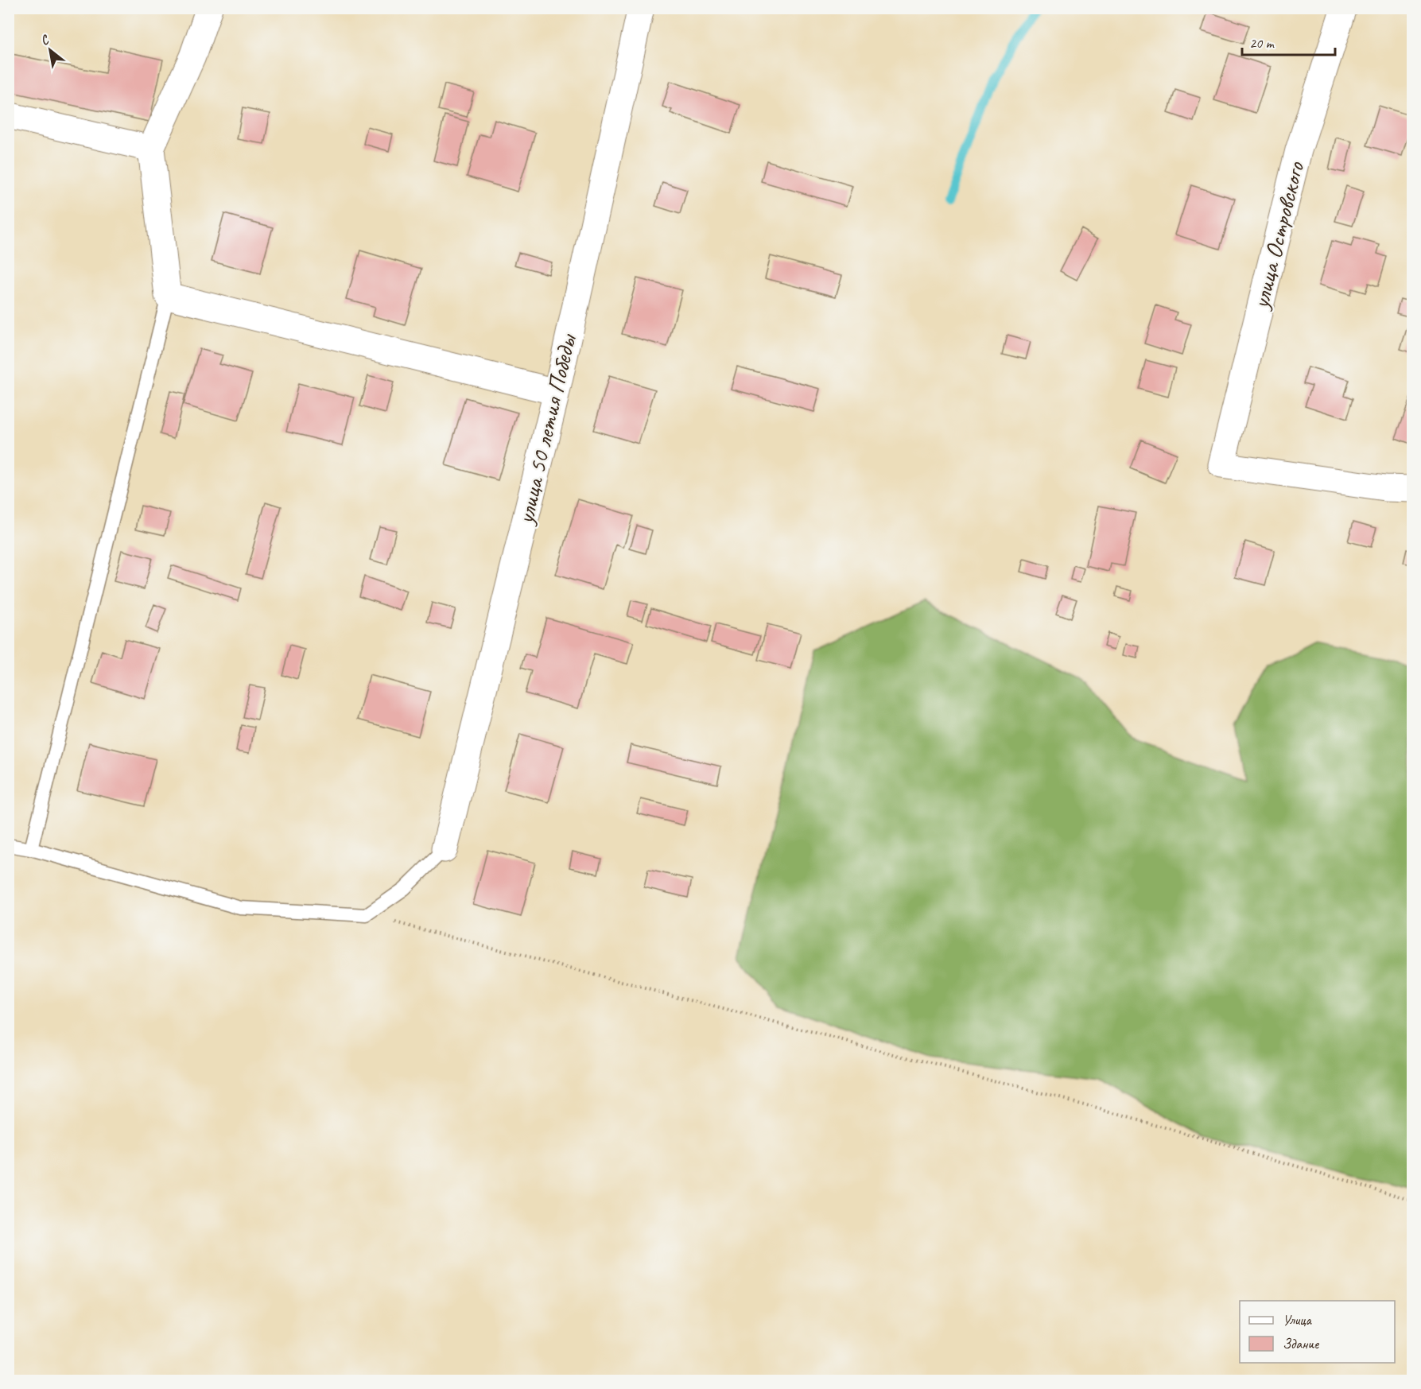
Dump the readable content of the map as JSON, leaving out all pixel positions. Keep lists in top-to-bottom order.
{
  "streets": {
    "street": ["улица Островского", "улица 50 летия Победы"]
  },
  "legend": ["Улица", "Здание"],
  "scale_bar": "20 m",
  "north": "top left"
}
